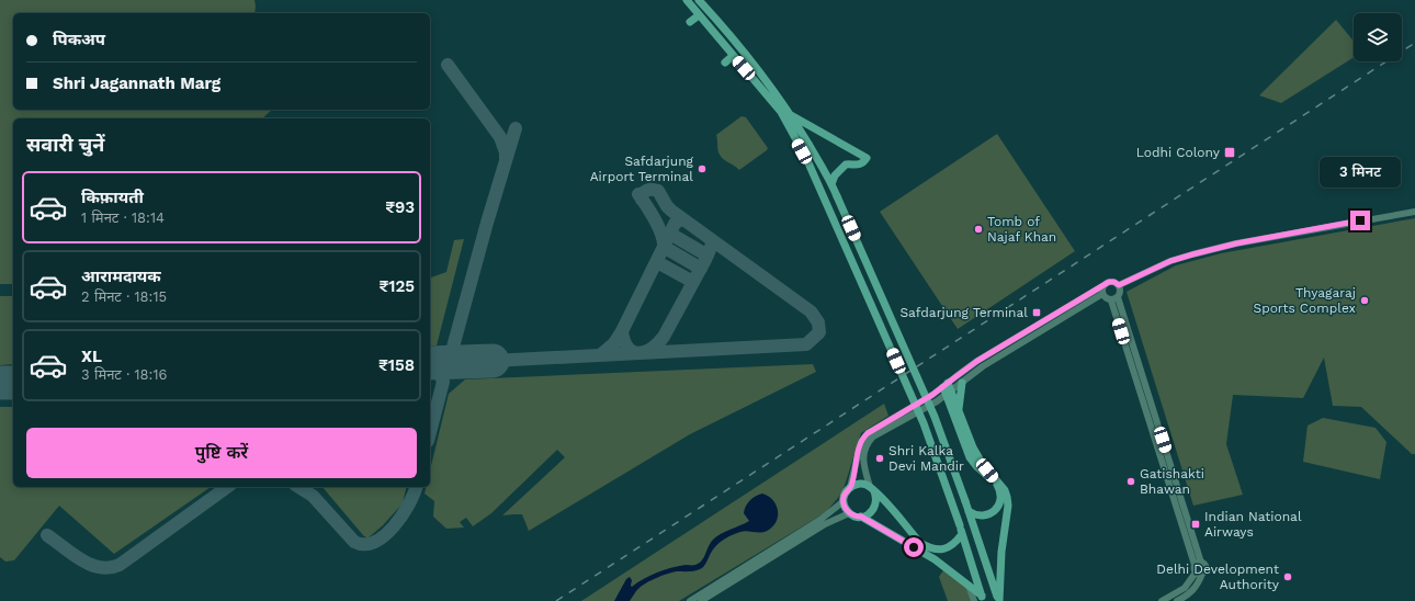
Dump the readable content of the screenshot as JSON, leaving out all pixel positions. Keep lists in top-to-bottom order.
{
  "places": {
    "transit": ["Lodhi Colony", "Safdarjung Terminal", "Indian National Airways"],
    "other": [
      "Safdarjung Airport Terminal",
      "Tomb of Najaf Khan",
      "Thyagaraj Sports Complex",
      "Shri Kalka Devi Mandir",
      "Gatishakti Bhawan",
      "Delhi Development Authority"
    ]
  },
  "page": {
    "banner": ["पिकअप", "Shri Jagannath Marg"],
    "heading": "सवारी चुनें",
    "bubble": "3 मिनट",
    "list": [
      {
        "name": "किफ़ायती",
        "note": "1 मिनट · 18:14",
        "value": "₹93"
      },
      {
        "name": "आरामदायक",
        "note": "2 मिनट · 18:15",
        "value": "₹125"
      },
      {
        "name": "XL",
        "note": "3 मिनट · 18:16",
        "value": "₹158"
      }
    ],
    "buttons": "पुष्टि करें"
  }
}
